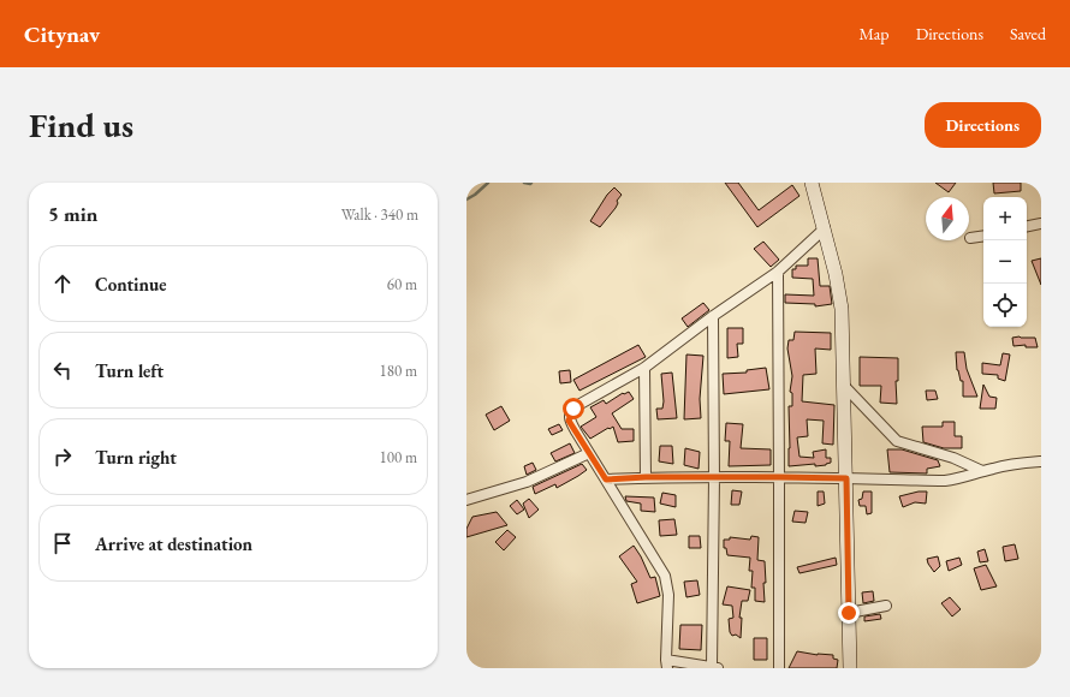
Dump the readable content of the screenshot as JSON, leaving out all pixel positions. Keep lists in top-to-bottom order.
{
  "north": "top",
  "page": {
    "header": "Citynav",
    "nav": ["Map", "Directions", "Saved"],
    "buttons": "Directions",
    "title": "Find us",
    "heading": ["5 min", "Walk · 340 m"],
    "map_buttons": ["+", "−"],
    "list": [
      ["Continue", "60 m"],
      ["Turn left", "180 m"],
      ["Turn right", "100 m"],
      "Arrive at destination"
    ]
  }
}
